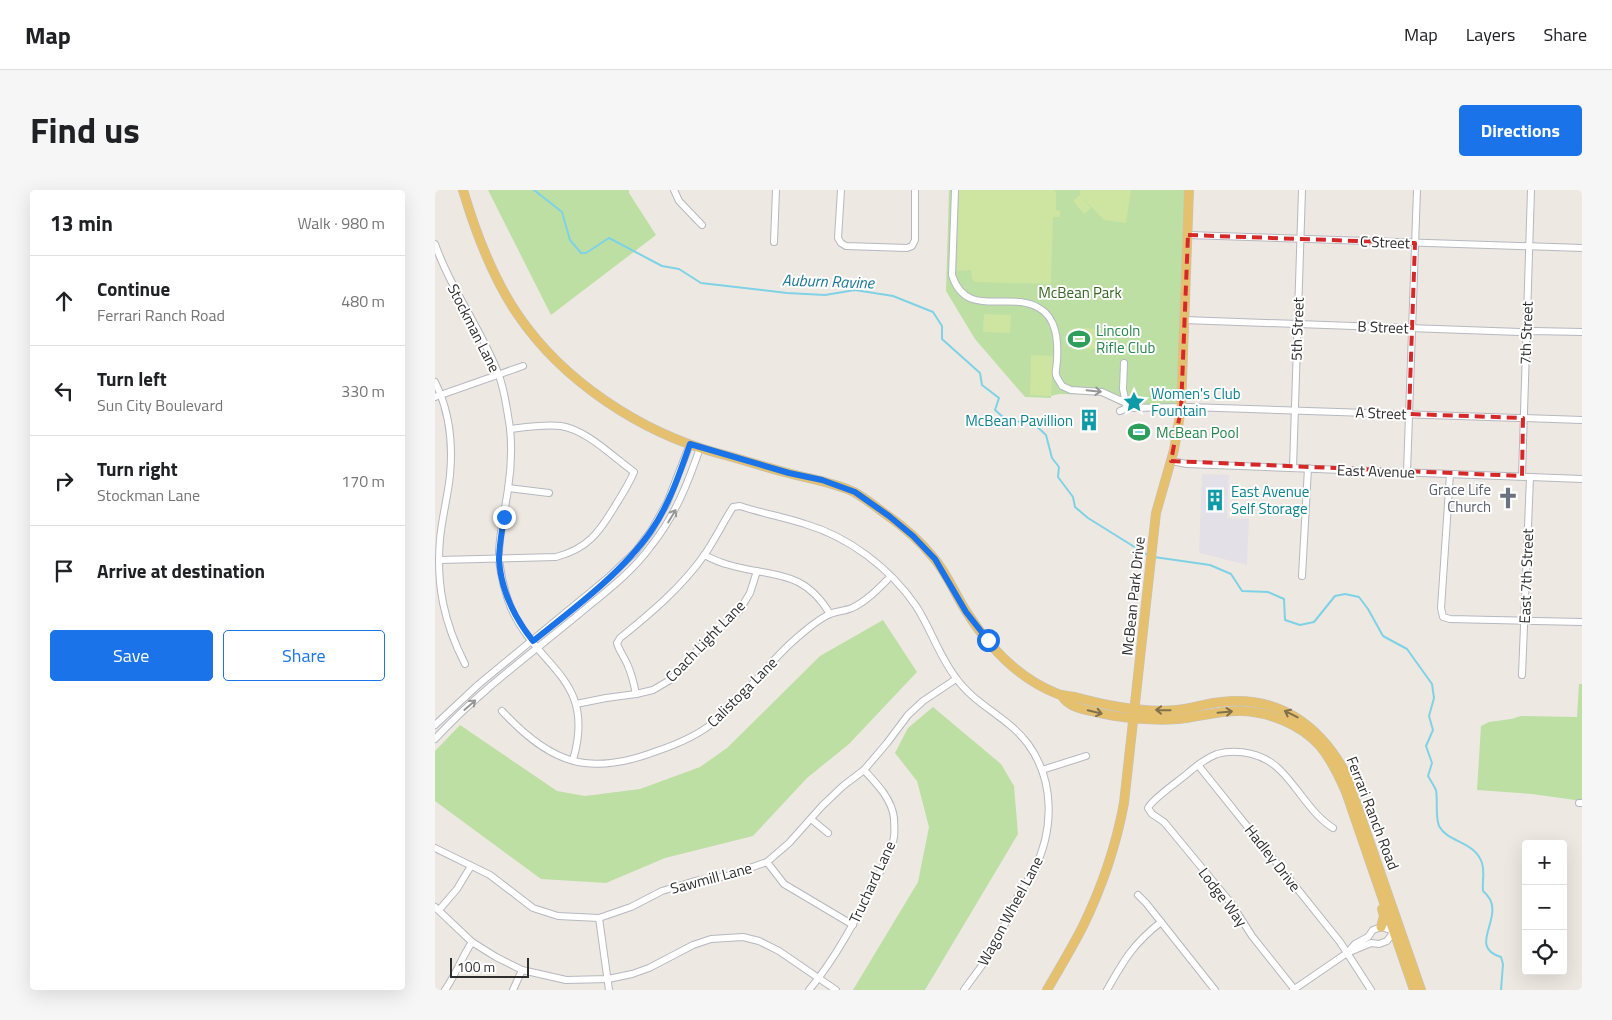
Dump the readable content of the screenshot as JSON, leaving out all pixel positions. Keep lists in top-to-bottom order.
{
  "streets": {
    "main road": ["McBean Park Drive", "Ferrari Ranch Road"],
    "street": [
      "C Street",
      "B Street",
      "Stockman Lane",
      "5th Street",
      "7th Street",
      "A Street",
      "East Avenue",
      "East 7th Street",
      "Coach Light Lane",
      "Calistoga Lane",
      "Hadley Drive",
      "Sawmill Lane",
      "Truchard Lane",
      "Lodge Way",
      "Wagon Wheel Lane"
    ]
  },
  "crossings": [
    ["C Street", "5th Street"],
    ["C Street", "7th Street"],
    ["C Street", "McBean Park Drive"],
    ["B Street", "5th Street"],
    ["B Street", "7th Street"],
    ["B Street", "McBean Park Drive"],
    ["Stockman Lane", "Coach Light Lane"],
    ["Stockman Lane", "Calistoga Lane"],
    ["5th Street", "A Street"],
    ["5th Street", "East Avenue"],
    ["7th Street", "A Street"],
    ["7th Street", "East Avenue"],
    ["A Street", "McBean Park Drive"],
    ["East Avenue", "East 7th Street"],
    ["East Avenue", "McBean Park Drive"],
    ["McBean Park Drive", "Ferrari Ranch Road"],
    ["Coach Light Lane", "Wagon Wheel Lane"],
    ["Calistoga Lane", "Wagon Wheel Lane"],
    ["Hadley Drive", "Lodge Way"],
    ["Sawmill Lane", "Truchard Lane"],
    ["Sawmill Lane", "Wagon Wheel Lane"]
  ],
  "water": ["Auburn Ravine"],
  "parks": ["McBean Park"],
  "places": {
    "sports": ["Lincoln Rifle Club", "McBean Pool"],
    "place": ["Women's Club Fountain"],
    "building": ["McBean Pavillion", "East Avenue Self Storage"],
    "church": ["Grace Life Church"]
  },
  "scale_bar": "100 m",
  "page": {
    "header": "Map",
    "nav": ["Map", "Layers", "Share"],
    "title": "Find us",
    "buttons": [
      "Directions",
      ["Save", "Share"]
    ],
    "heading": ["13 min", "Walk · 980 m"],
    "list": [
      ["Continue", "Ferrari Ranch Road", "480 m"],
      ["Turn left", "Sun City Boulevard", "330 m"],
      ["Turn right", "Stockman Lane", "170 m"],
      "Arrive at destination"
    ],
    "map_buttons": ["+", "−"],
    "scale": "100 m"
  }
}
